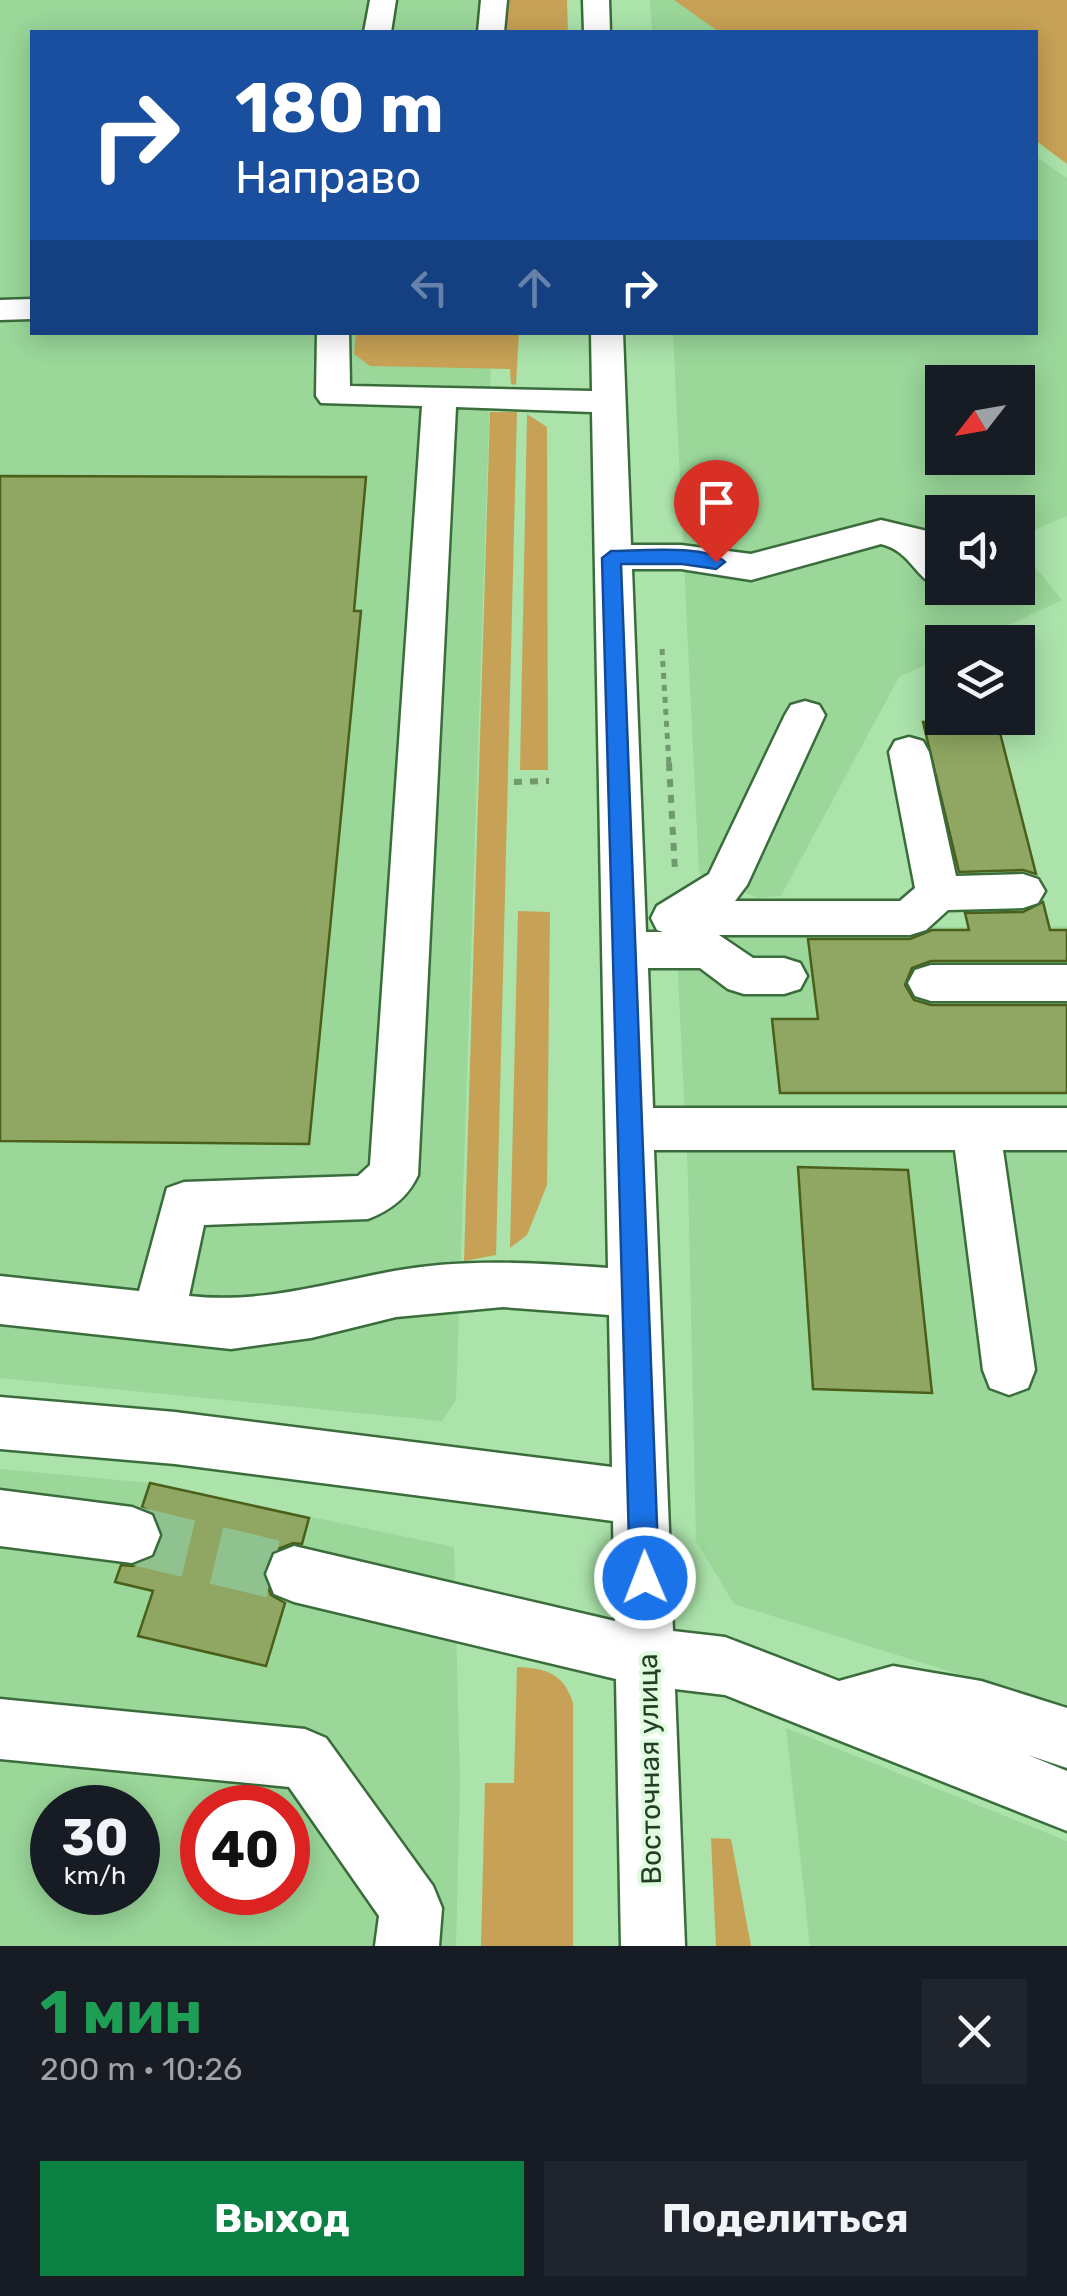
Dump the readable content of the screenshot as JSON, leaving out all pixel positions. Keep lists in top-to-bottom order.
{
  "streets": {
    "street": ["Восточная улица"]
  },
  "north": "bottom left",
  "page": {
    "turn": ["180 m", "Направо"],
    "speed": "30 km/h",
    "limit": "40",
    "heading": ["1 мин", "200 m · 10:26"],
    "buttons": ["Выход", "Поделиться"]
  }
}
